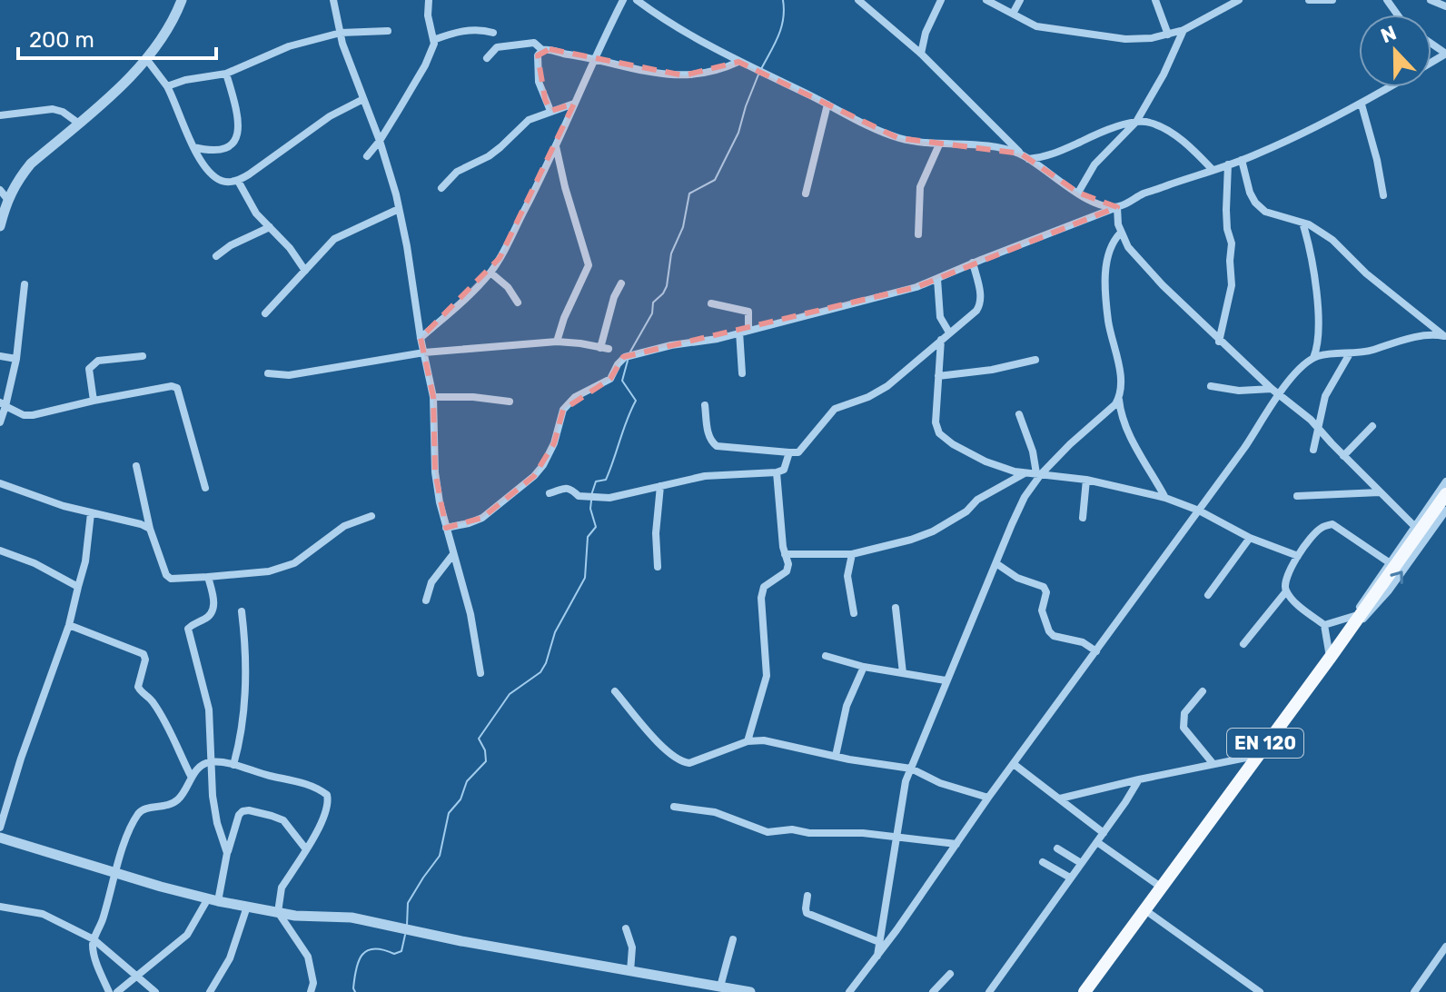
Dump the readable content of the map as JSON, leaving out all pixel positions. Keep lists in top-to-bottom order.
{
  "streets": {
    "main road": ["EN 120"]
  },
  "scale_bar": "200 m",
  "north": "top"
}
